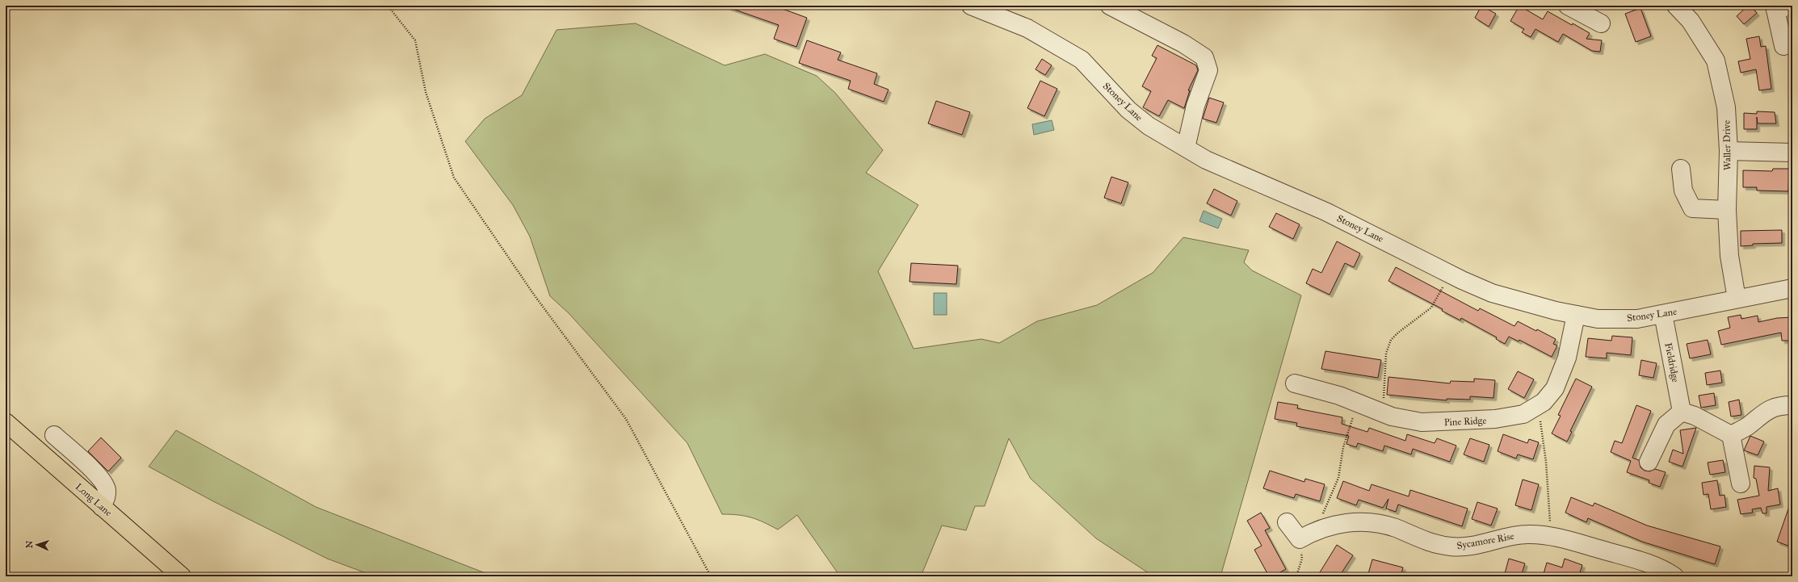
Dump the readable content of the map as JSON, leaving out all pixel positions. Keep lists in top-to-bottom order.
{
  "streets": {
    "main road": ["Long Lane"],
    "street": [
      "Stoney Lane",
      "Waller Drive",
      "Fieldridge",
      "Pine Ridge",
      "Sycamore Rise"
    ]
  },
  "crossings": [
    ["Stoney Lane", "Waller Drive"],
    ["Stoney Lane", "Fieldridge"],
    ["Stoney Lane", "Pine Ridge"]
  ],
  "north": "left"
}
